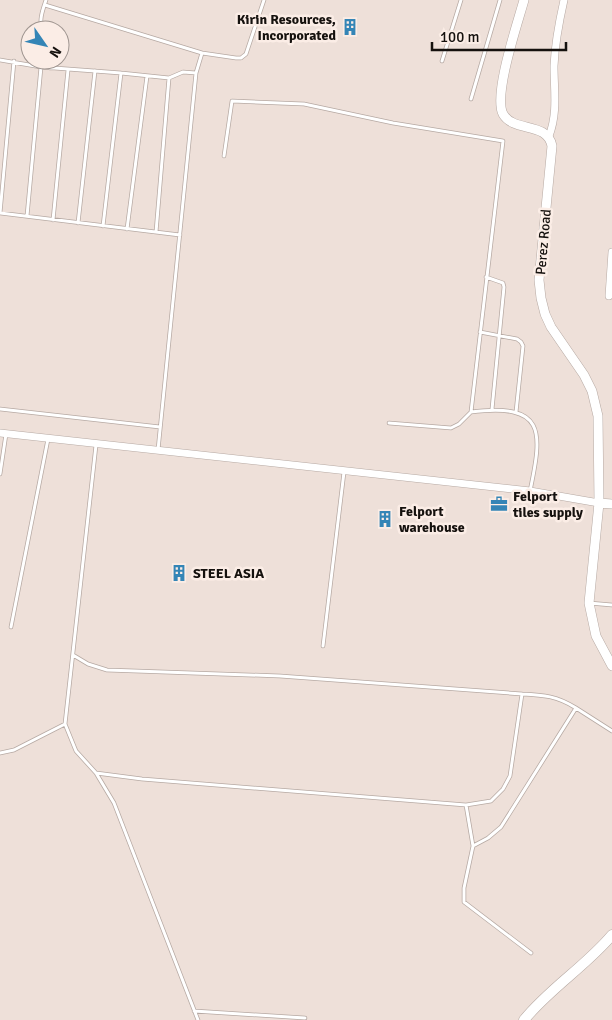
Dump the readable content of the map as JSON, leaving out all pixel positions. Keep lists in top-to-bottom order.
{
  "streets": {
    "street": ["Perez Road"]
  },
  "places": {
    "building": ["Kirin Resources, Incorporated", "Felport warehouse", "STEEL ASIA"],
    "office": ["Felport tiles supply"]
  },
  "scale_bar": "100 m",
  "north": "bottom right"
}
